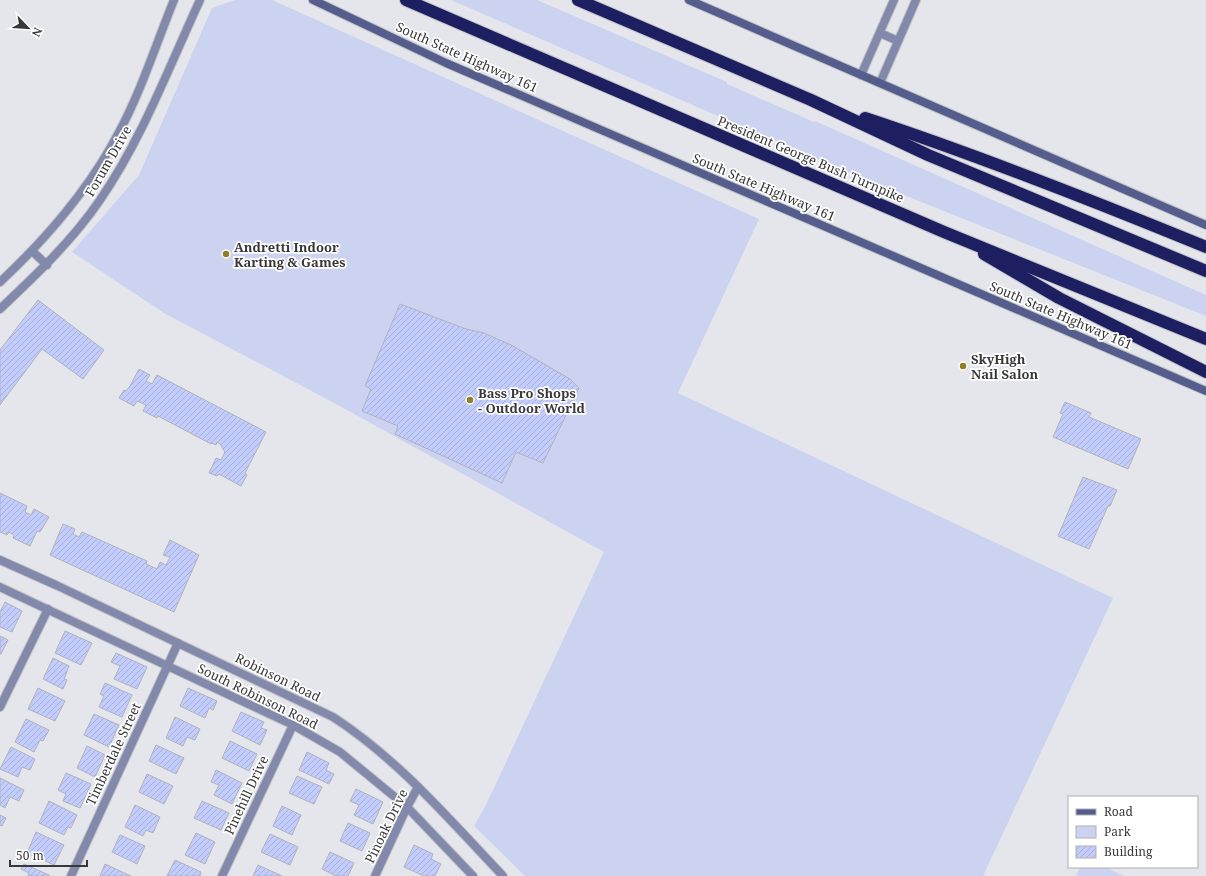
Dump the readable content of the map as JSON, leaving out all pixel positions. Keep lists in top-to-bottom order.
{
  "streets": {
    "highway": ["President George Bush Turnpike"],
    "main road": ["South State Highway 161"],
    "street": [
      "Forum Drive",
      "Robinson Road",
      "South Robinson Road",
      "Timberdale Street",
      "Pinehill Drive",
      "Pinoak Drive"
    ]
  },
  "crossings": [
    ["Robinson Road", "Timberdale Street"],
    ["Robinson Road", "Pinoak Drive"],
    ["South Robinson Road", "Timberdale Street"],
    ["South Robinson Road", "Pinehill Drive"],
    ["South Robinson Road", "Pinoak Drive"]
  ],
  "places": ["Andretti Indoor Karting & Games", "SkyHigh Nail Salon", "Bass Pro Shops - Outdoor World"],
  "legend": ["Road", "Park", "Building"],
  "scale_bar": "50 m",
  "north": "bottom right"
}
